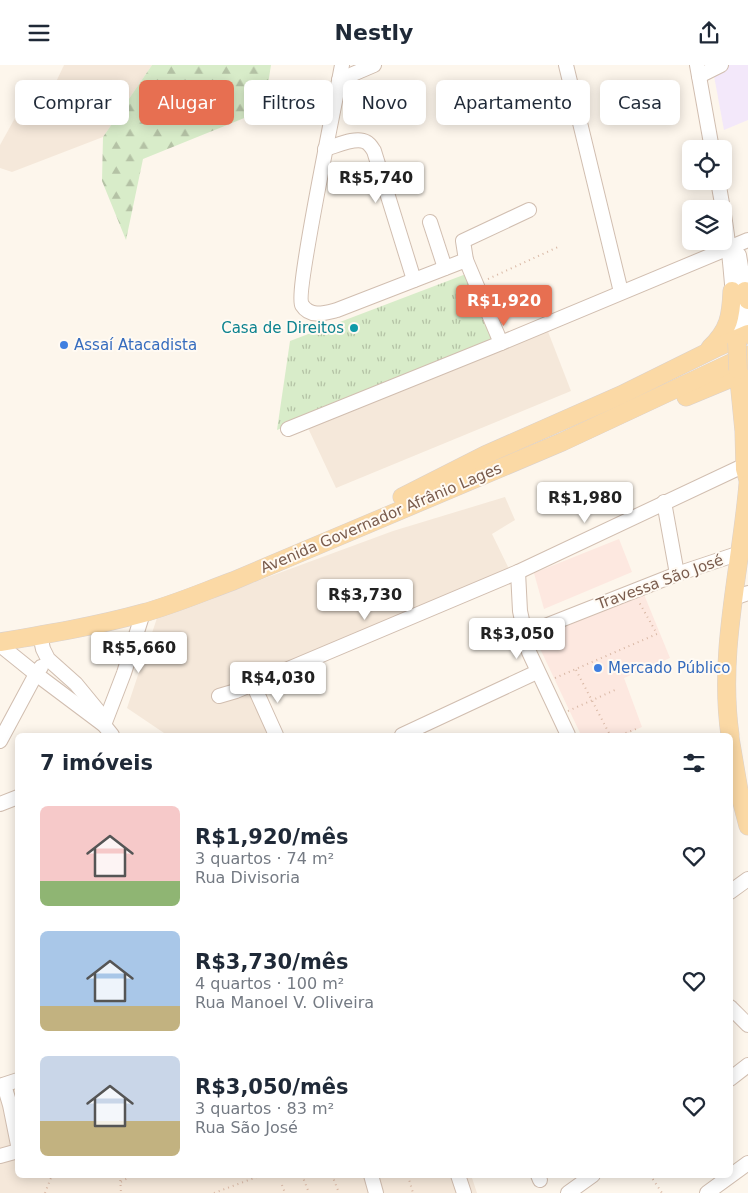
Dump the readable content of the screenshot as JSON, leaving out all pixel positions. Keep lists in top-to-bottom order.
{
  "streets": {
    "main road": ["Avenida Governador Afrânio Lages"],
    "street": ["Travessa São José"]
  },
  "places": ["Casa de Direitos", "Assaí Atacadista", "Mercado Público"],
  "page": {
    "header": "Nestly",
    "chip": [
      "Comprar",
      "Alugar",
      "Filtros",
      "Novo",
      "Apartamento",
      "Casa"
    ],
    "price": [
      "R$5,740",
      "R$1,920",
      "R$1,980",
      "R$3,730",
      "R$3,050",
      "R$5,660",
      "R$4,030"
    ],
    "heading": "7 imóveis",
    "list": [
      {
        "name": "R$1,920/mês",
        "note": "3 quartos · 74 m² · Rua Divisoria"
      },
      {
        "name": "R$3,730/mês",
        "note": "4 quartos · 100 m² · Rua Manoel V. Oliveira"
      },
      {
        "name": "R$3,050/mês",
        "note": "3 quartos · 83 m² · Rua São José"
      }
    ]
  }
}
